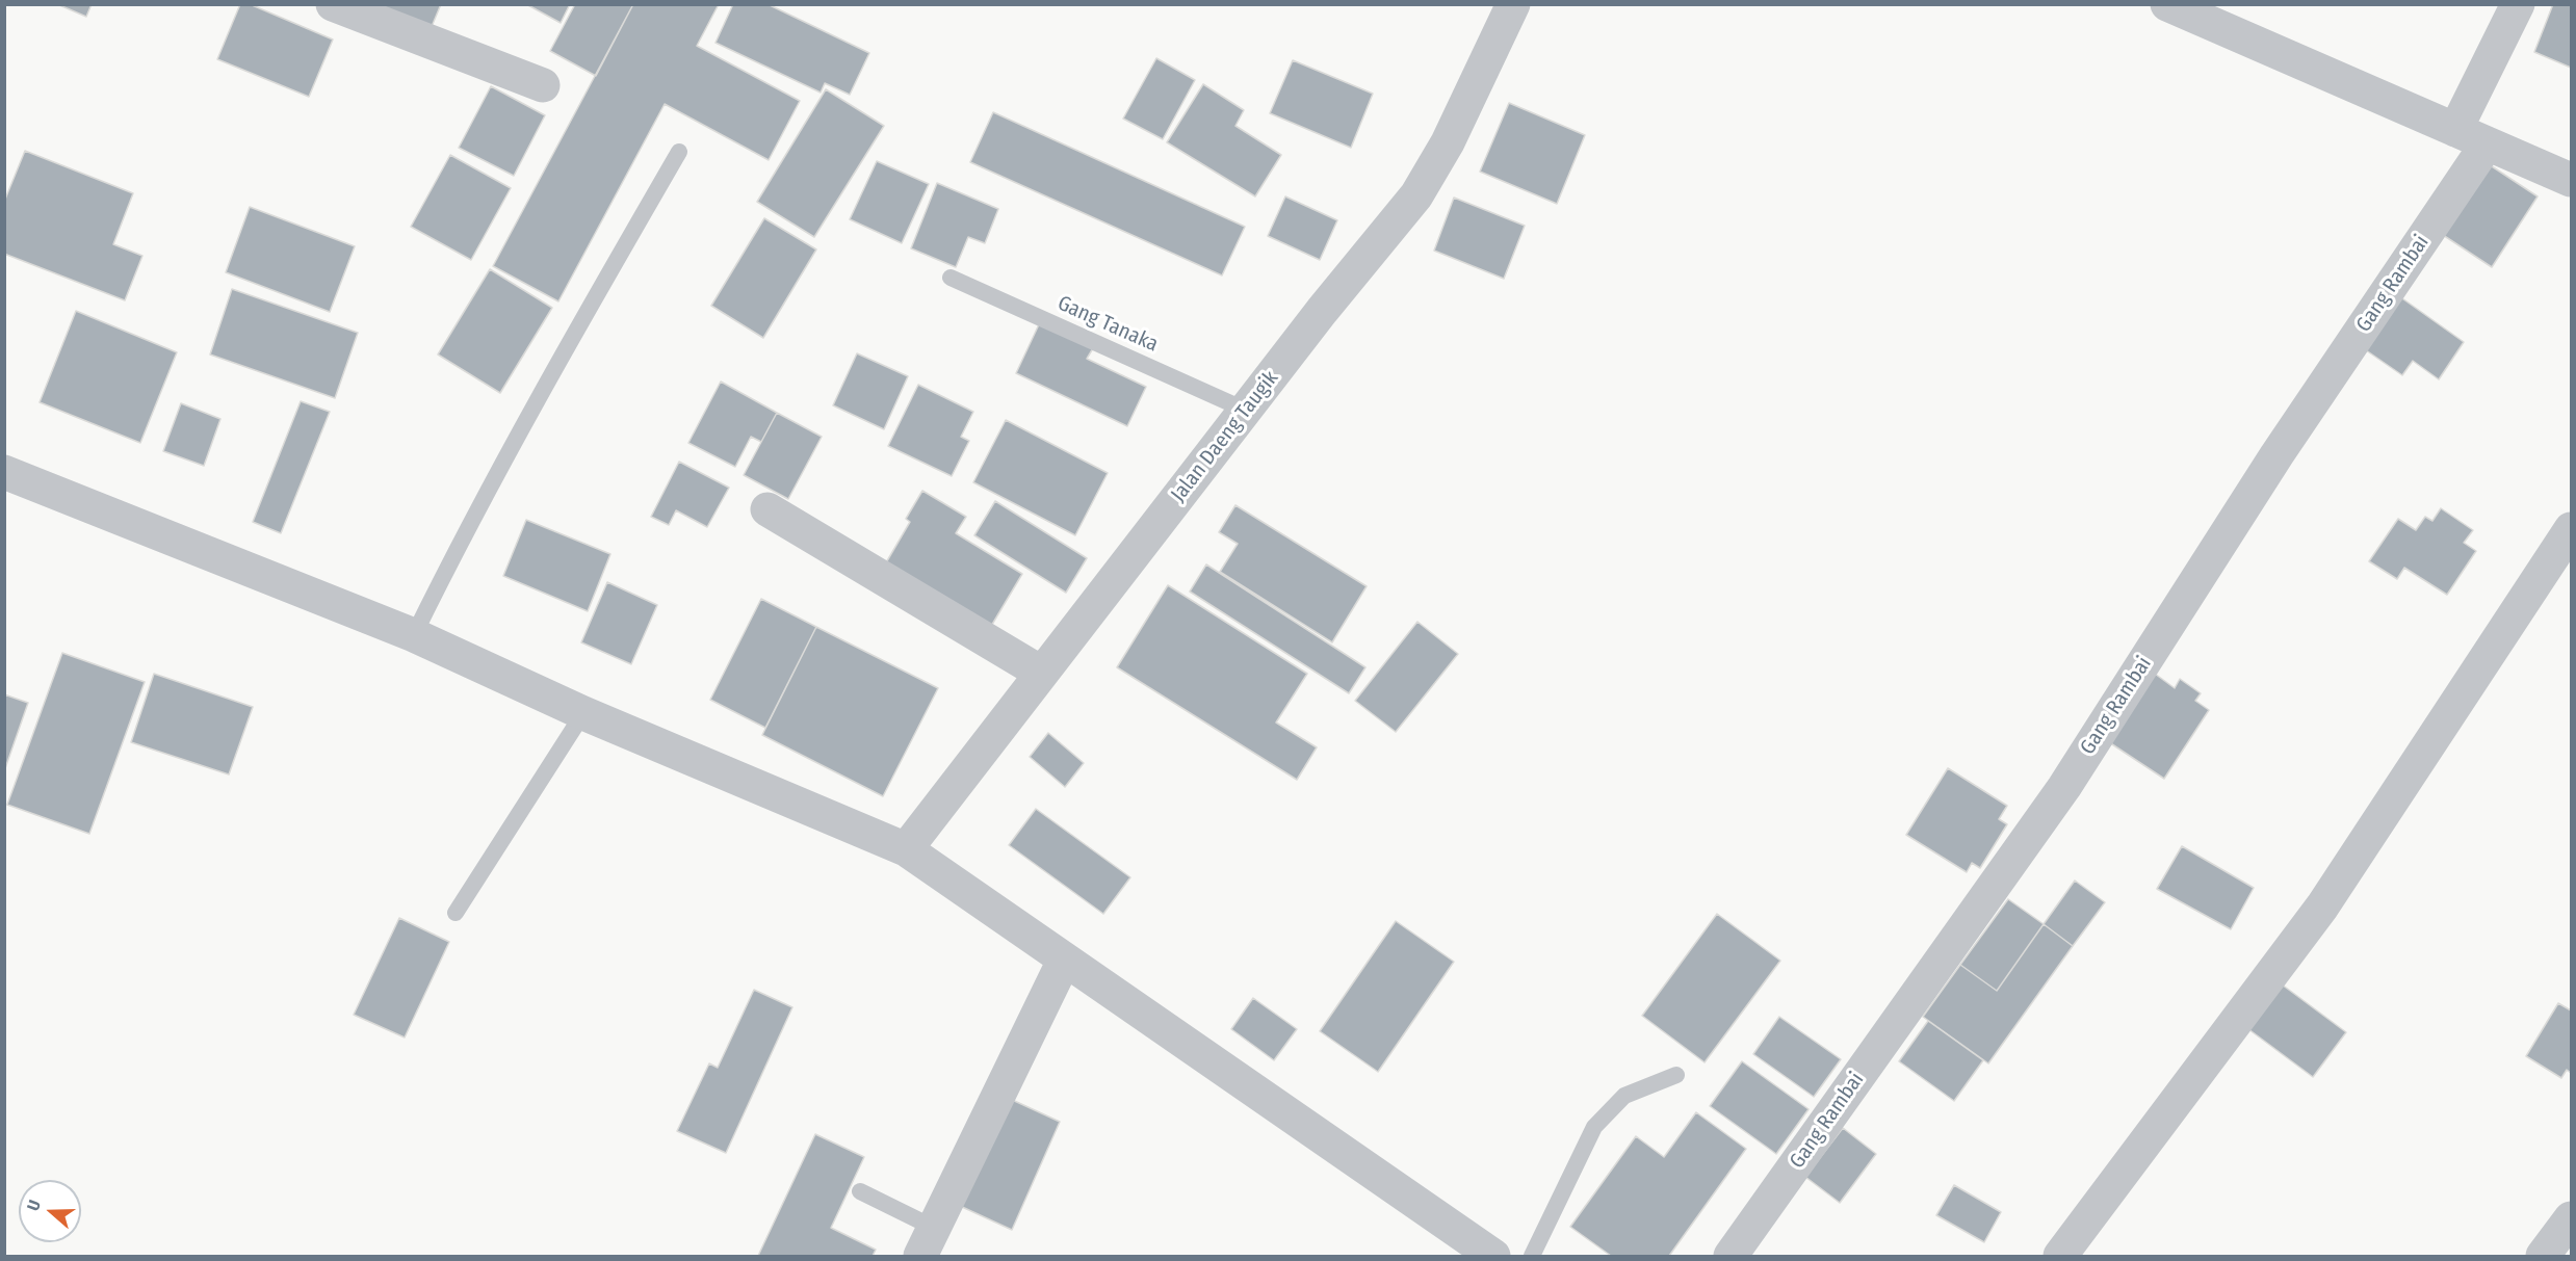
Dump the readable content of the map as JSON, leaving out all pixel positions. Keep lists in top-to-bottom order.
{
  "streets": {
    "street": ["Gang Rambai", "Jalan Daeng Taugik"],
    "lane": ["Gang Tanaka"]
  },
  "crossings": [
    ["Gang Tanaka", "Jalan Daeng Taugik"]
  ],
  "north": "left"
}
